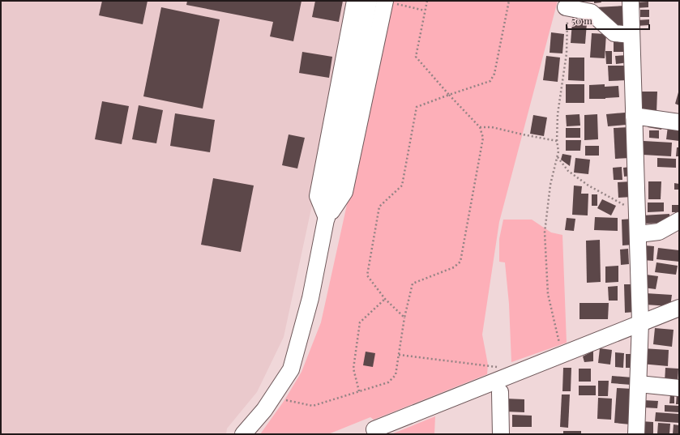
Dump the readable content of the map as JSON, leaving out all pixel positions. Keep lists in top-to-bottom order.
{
  "scale_bar": "50 m"
}
